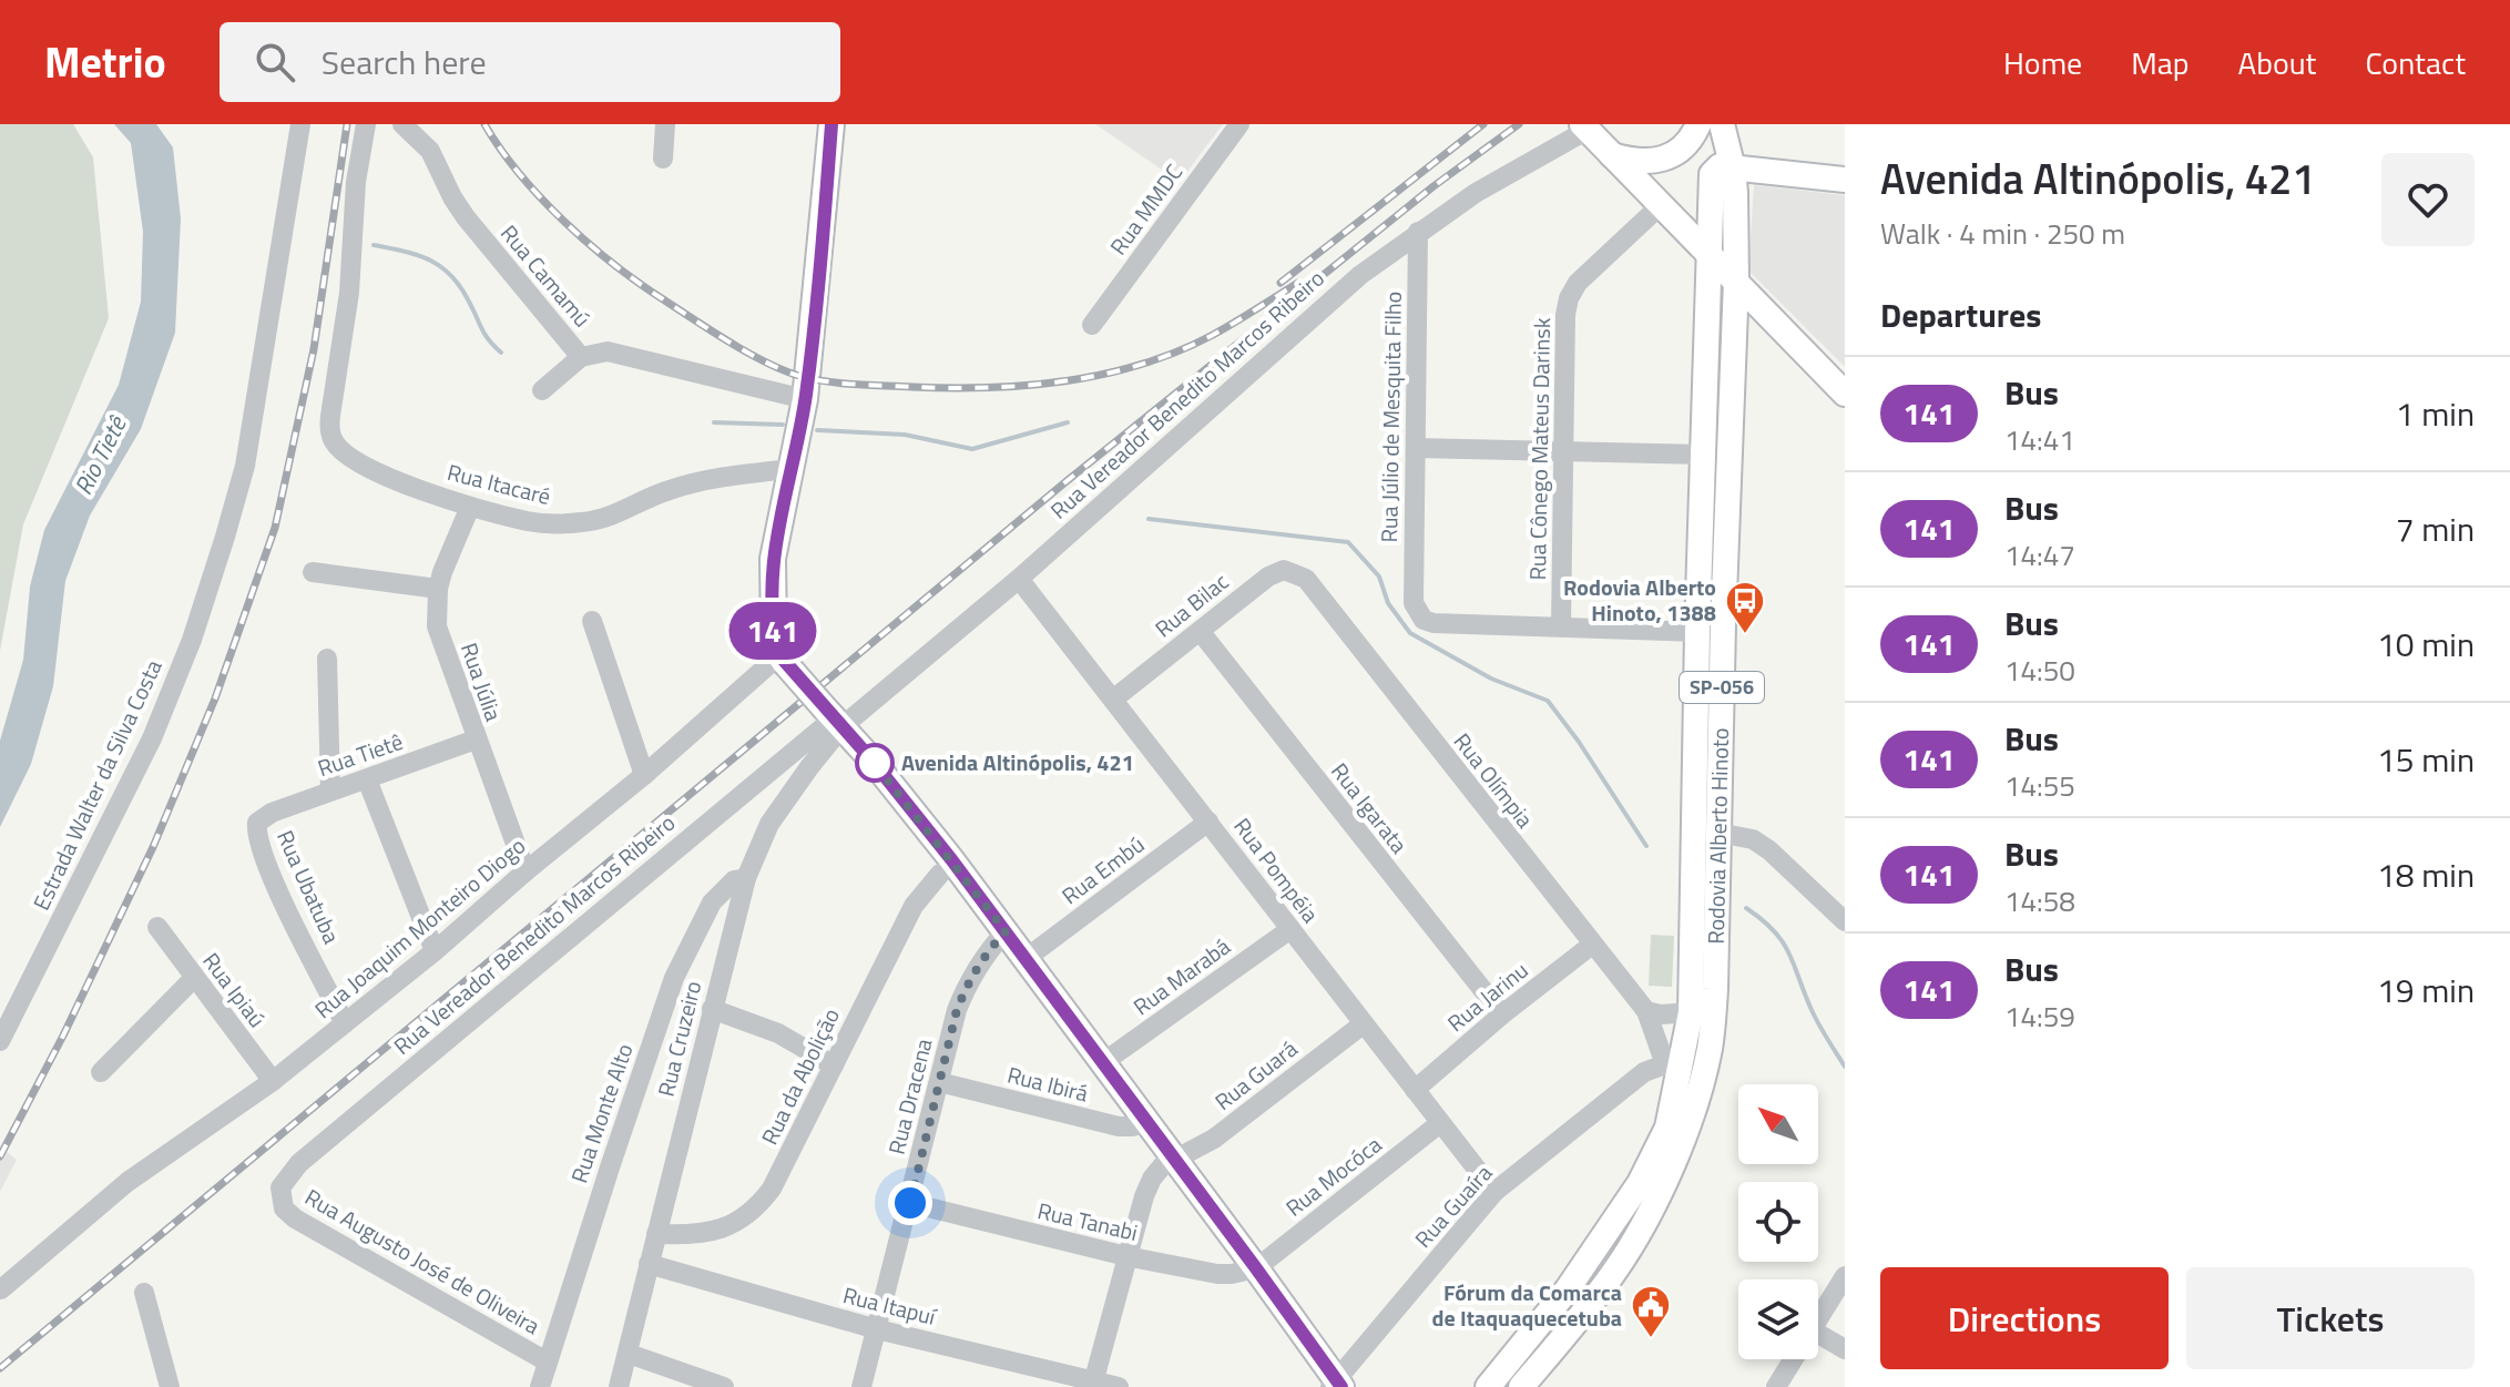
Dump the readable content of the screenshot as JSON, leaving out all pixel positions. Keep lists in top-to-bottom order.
{
  "streets": {
    "main road": ["SP-056", "Rodovia Alberto Hinoto"],
    "street": [
      "Rua MMDC",
      "Rua Camamú",
      "Rua Vereador Benedito Marcos Ribeiro",
      "Rua Júlio de Mesquita Filho",
      "Rua Cônego Mateus Darinsk",
      "Rua Itacaré",
      "Rua Bilac",
      "Rua Júlia",
      "Rua Tietê",
      "Rua Olímpia",
      "Estrada Walter da Silva Costa",
      "Rua Igarata",
      "Rua Embú",
      "Rua Pompéia",
      "Rua Ubatuba",
      "Rua Joaquim Monteiro Diogo",
      "Rua Marabá",
      "Rua Ipiaú",
      "Rua Jarinu",
      "Rua Cruzeiro",
      "Rua Guará",
      "Rua da Abolição",
      "Rua Ibirá",
      "Rua Dracena",
      "Rua Monte Alto",
      "Rua Mocóca",
      "Rua Guaíra",
      "Rua Tanabi",
      "Rua Augusto José de Oliveira",
      "Rua Itapuí"
    ]
  },
  "crossings": [
    ["Rua Vereador Benedito Marcos Ribeiro", "Rua Júlio de Mesquita Filho"],
    ["Rua Vereador Benedito Marcos Ribeiro", "Rua Pompéia"],
    ["Rua Vereador Benedito Marcos Ribeiro", "Rua Cruzeiro"],
    ["Rua Vereador Benedito Marcos Ribeiro", "Rua Augusto José de Oliveira"],
    ["Rua Júlio de Mesquita Filho", "Rua Cônego Mateus Darinsk"],
    ["Rua Itacaré", "Rua Júlia"],
    ["Rua Bilac", "Rua Olímpia"],
    ["Rua Bilac", "Rua Igarata"],
    ["Rua Bilac", "Rua Pompéia"],
    ["Rua Júlia", "Rua Tietê"],
    ["Rua Júlia", "Rua Joaquim Monteiro Diogo"],
    ["Rua Tietê", "Rua Ubatuba"],
    ["Rua Olímpia", "Rodovia Alberto Hinoto"],
    ["Rua Olímpia", "Rua Jarinu"],
    ["Rua Olímpia", "Rua Guaíra"],
    ["Rua Igarata", "Rua Jarinu"],
    ["Rodovia Alberto Hinoto", "Rua Guaíra"],
    ["Rua Embú", "Rua Pompéia"],
    ["Rua Pompéia", "Rua Marabá"],
    ["Rua Pompéia", "Rua Jarinu"],
    ["Rua Pompéia", "Rua Guará"],
    ["Rua Pompéia", "Rua Mocóca"],
    ["Rua Pompéia", "Rua Guaíra"],
    ["Rua Ubatuba", "Rua Joaquim Monteiro Diogo"],
    ["Rua Joaquim Monteiro Diogo", "Rua Ipiaú"],
    ["Rua Cruzeiro", "Rua da Abolição"],
    ["Rua Cruzeiro", "Rua Monte Alto"],
    ["Rua Cruzeiro", "Rua Itapuí"],
    ["Rua Ibirá", "Rua Dracena"],
    ["Rua Dracena", "Rua Tanabi"],
    ["Rua Dracena", "Rua Itapuí"],
    ["Rua Monte Alto", "Rua Augusto José de Oliveira"],
    ["Rua Mocóca", "Rua Tanabi"]
  ],
  "water": ["Rio Tietê"],
  "places": {
    "bus stop": ["Rodovia Alberto Hinoto, 1388"],
    "other": ["Avenida Altinópolis, 421"],
    "public building": ["Fórum da Comarca de Itaquaquecetuba"]
  },
  "lines": ["bus line 141"],
  "north": "top left",
  "page": {
    "header": "Metrio",
    "search": "Search here",
    "nav": [
      "Home",
      "Map",
      "About",
      "Contact"
    ],
    "on_map": "141",
    "heading": [
      ["Avenida Altinópolis, 421", "Walk · 4 min · 250 m"],
      "Departures"
    ],
    "list": [
      {
        "mark": "141",
        "name": "Bus",
        "note": "14:41",
        "value": "1 min"
      },
      {
        "mark": "141",
        "name": "Bus",
        "note": "14:47",
        "value": "7 min"
      },
      {
        "mark": "141",
        "name": "Bus",
        "note": "14:50",
        "value": "10 min"
      },
      {
        "mark": "141",
        "name": "Bus",
        "note": "14:55",
        "value": "15 min"
      },
      {
        "mark": "141",
        "name": "Bus",
        "note": "14:58",
        "value": "18 min"
      },
      {
        "mark": "141",
        "name": "Bus",
        "note": "14:59",
        "value": "19 min"
      }
    ],
    "buttons": ["Directions", "Tickets"]
  }
}
